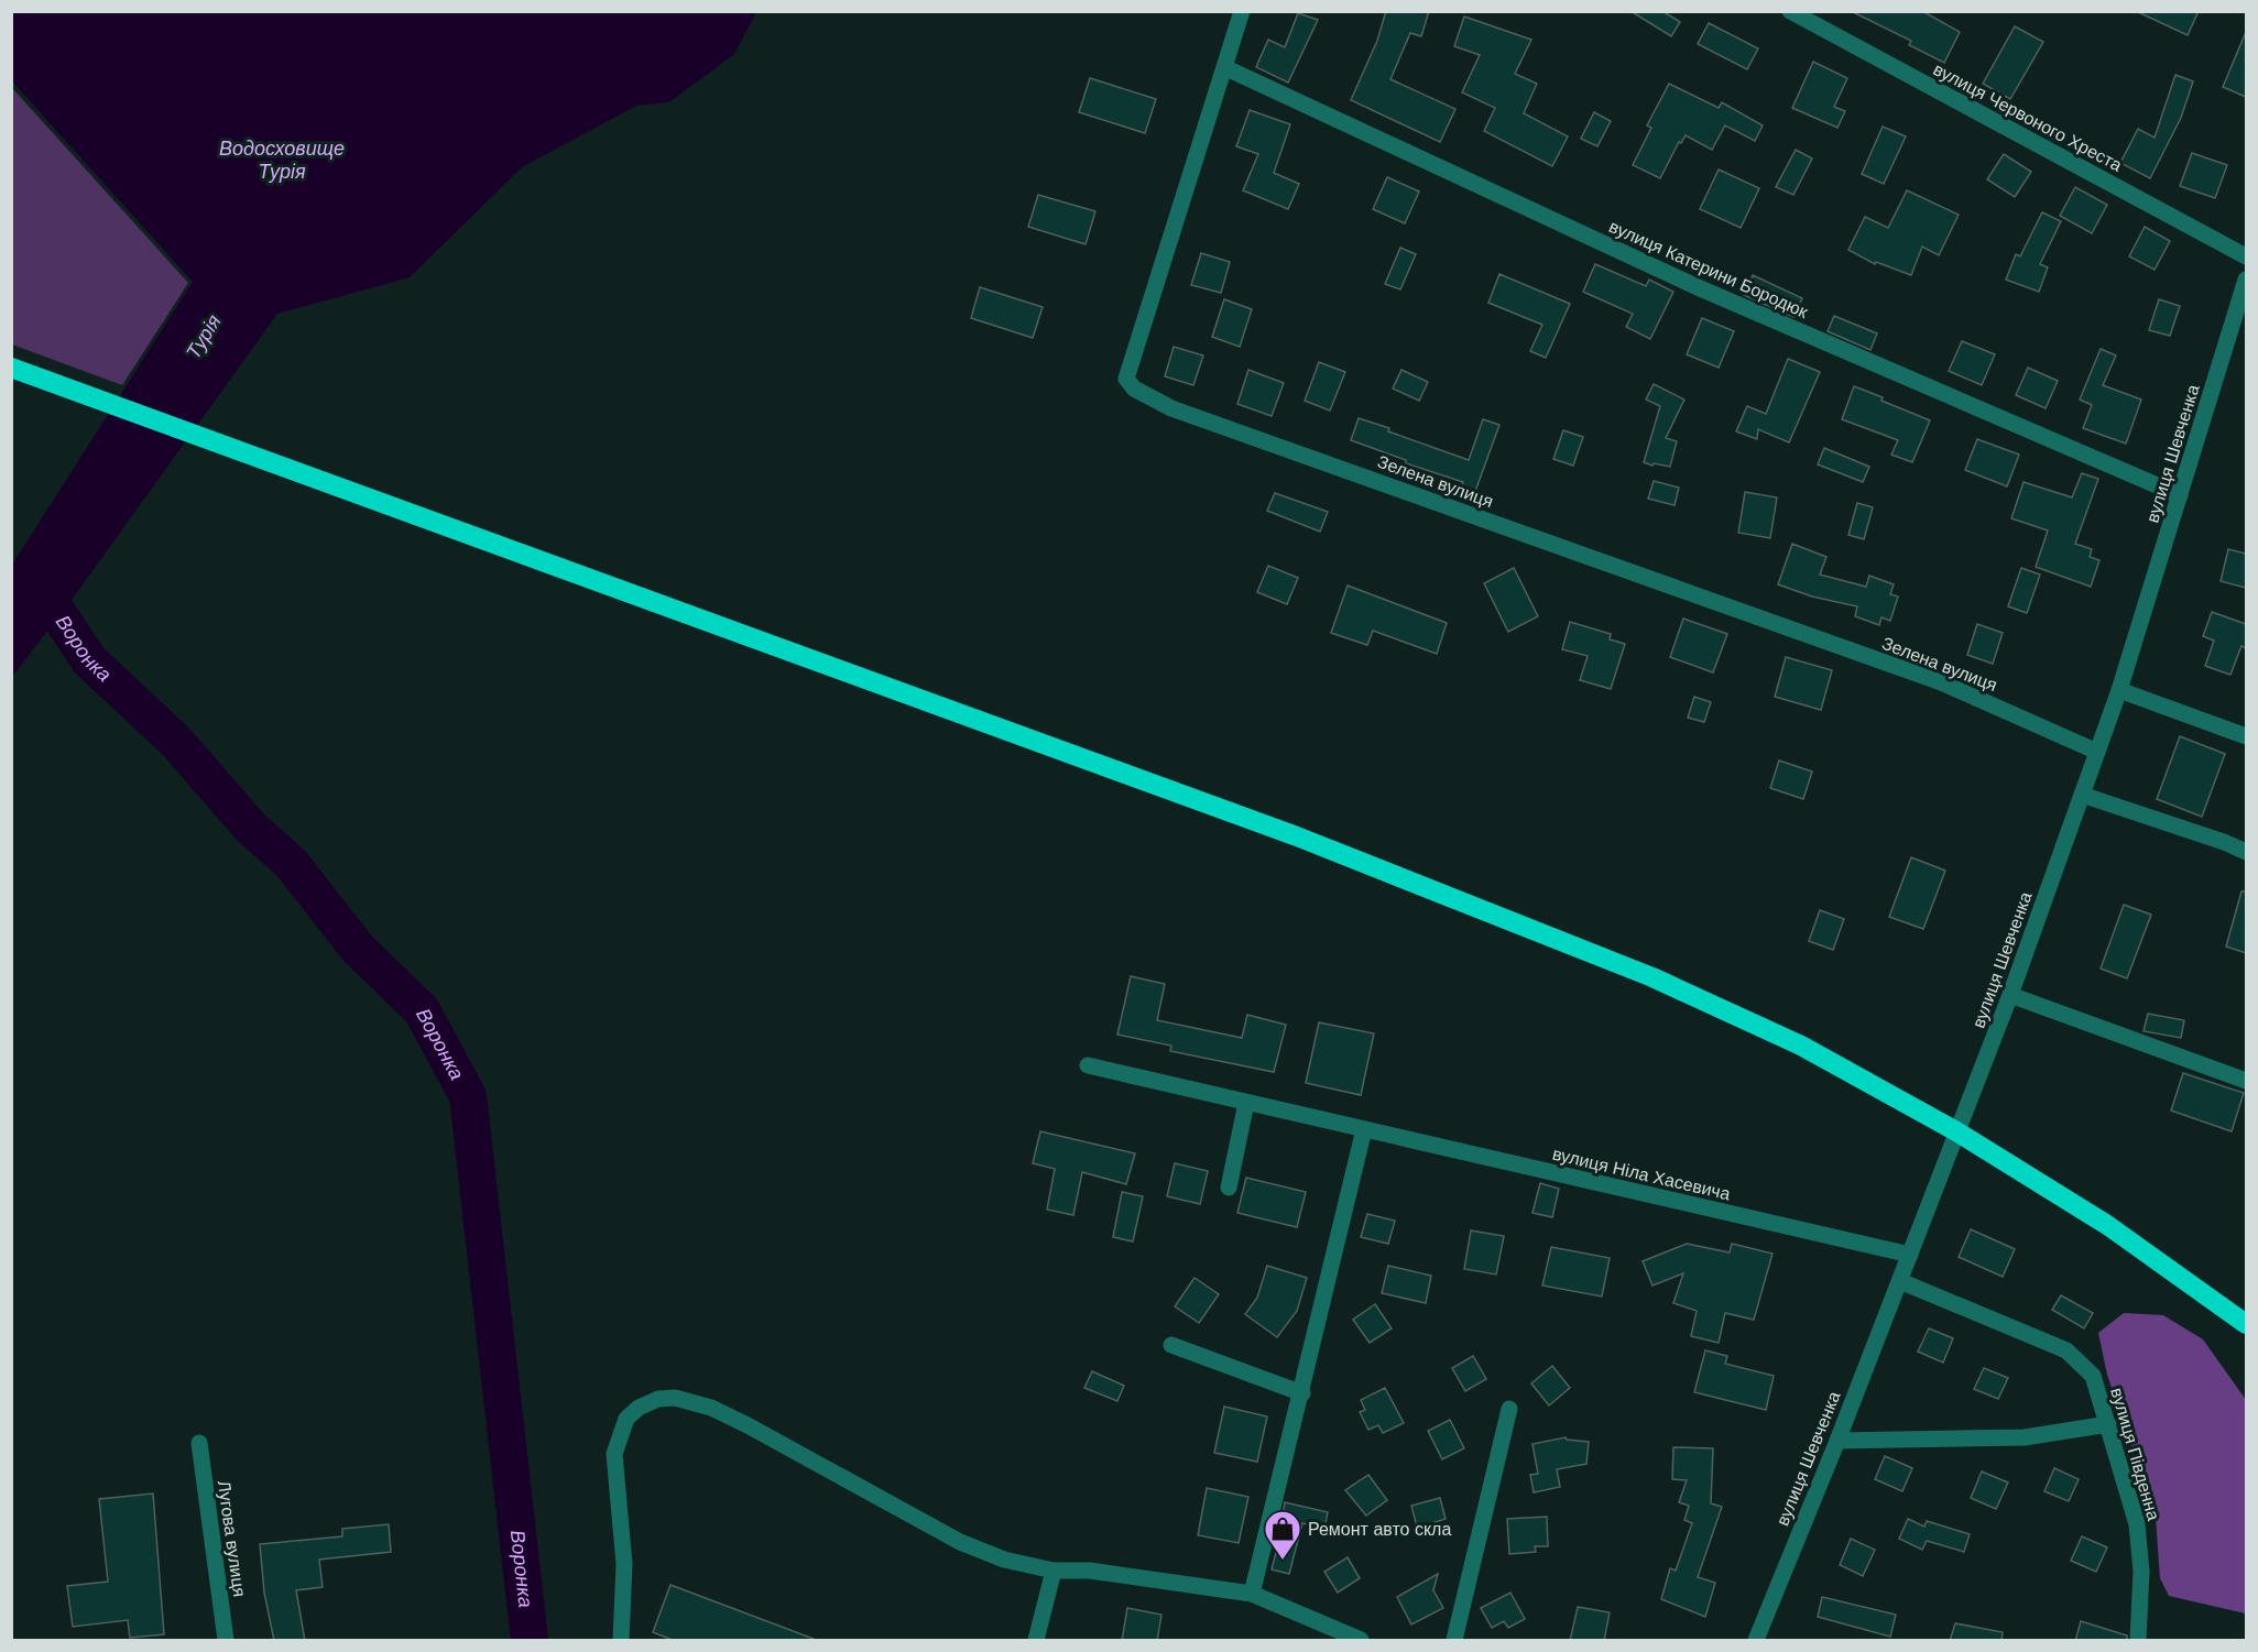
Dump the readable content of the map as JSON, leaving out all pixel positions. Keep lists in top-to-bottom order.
{
  "streets": {
    "street": [
      "вулиця Червоного Хреста",
      "вулиця Катерини Бородюк",
      "вулиця Шевченка",
      "Зелена вулиця",
      "вулиця Ніла Хасевича",
      "вулиця Південна",
      "Лугова вулиця"
    ]
  },
  "crossings": [
    ["вулиця Катерини Бородюк", "вулиця Шевченка"],
    ["вулиця Катерини Бородюк", "Зелена вулиця"],
    ["вулиця Шевченка", "Зелена вулиця"],
    ["вулиця Шевченка", "вулиця Ніла Хасевича"],
    ["вулиця Шевченка", "вулиця Південна"]
  ],
  "water": ["Водосховище Турія", "Турія", "Воронка"],
  "places": {
    "shop": ["Ремонт авто скла"]
  }
}
